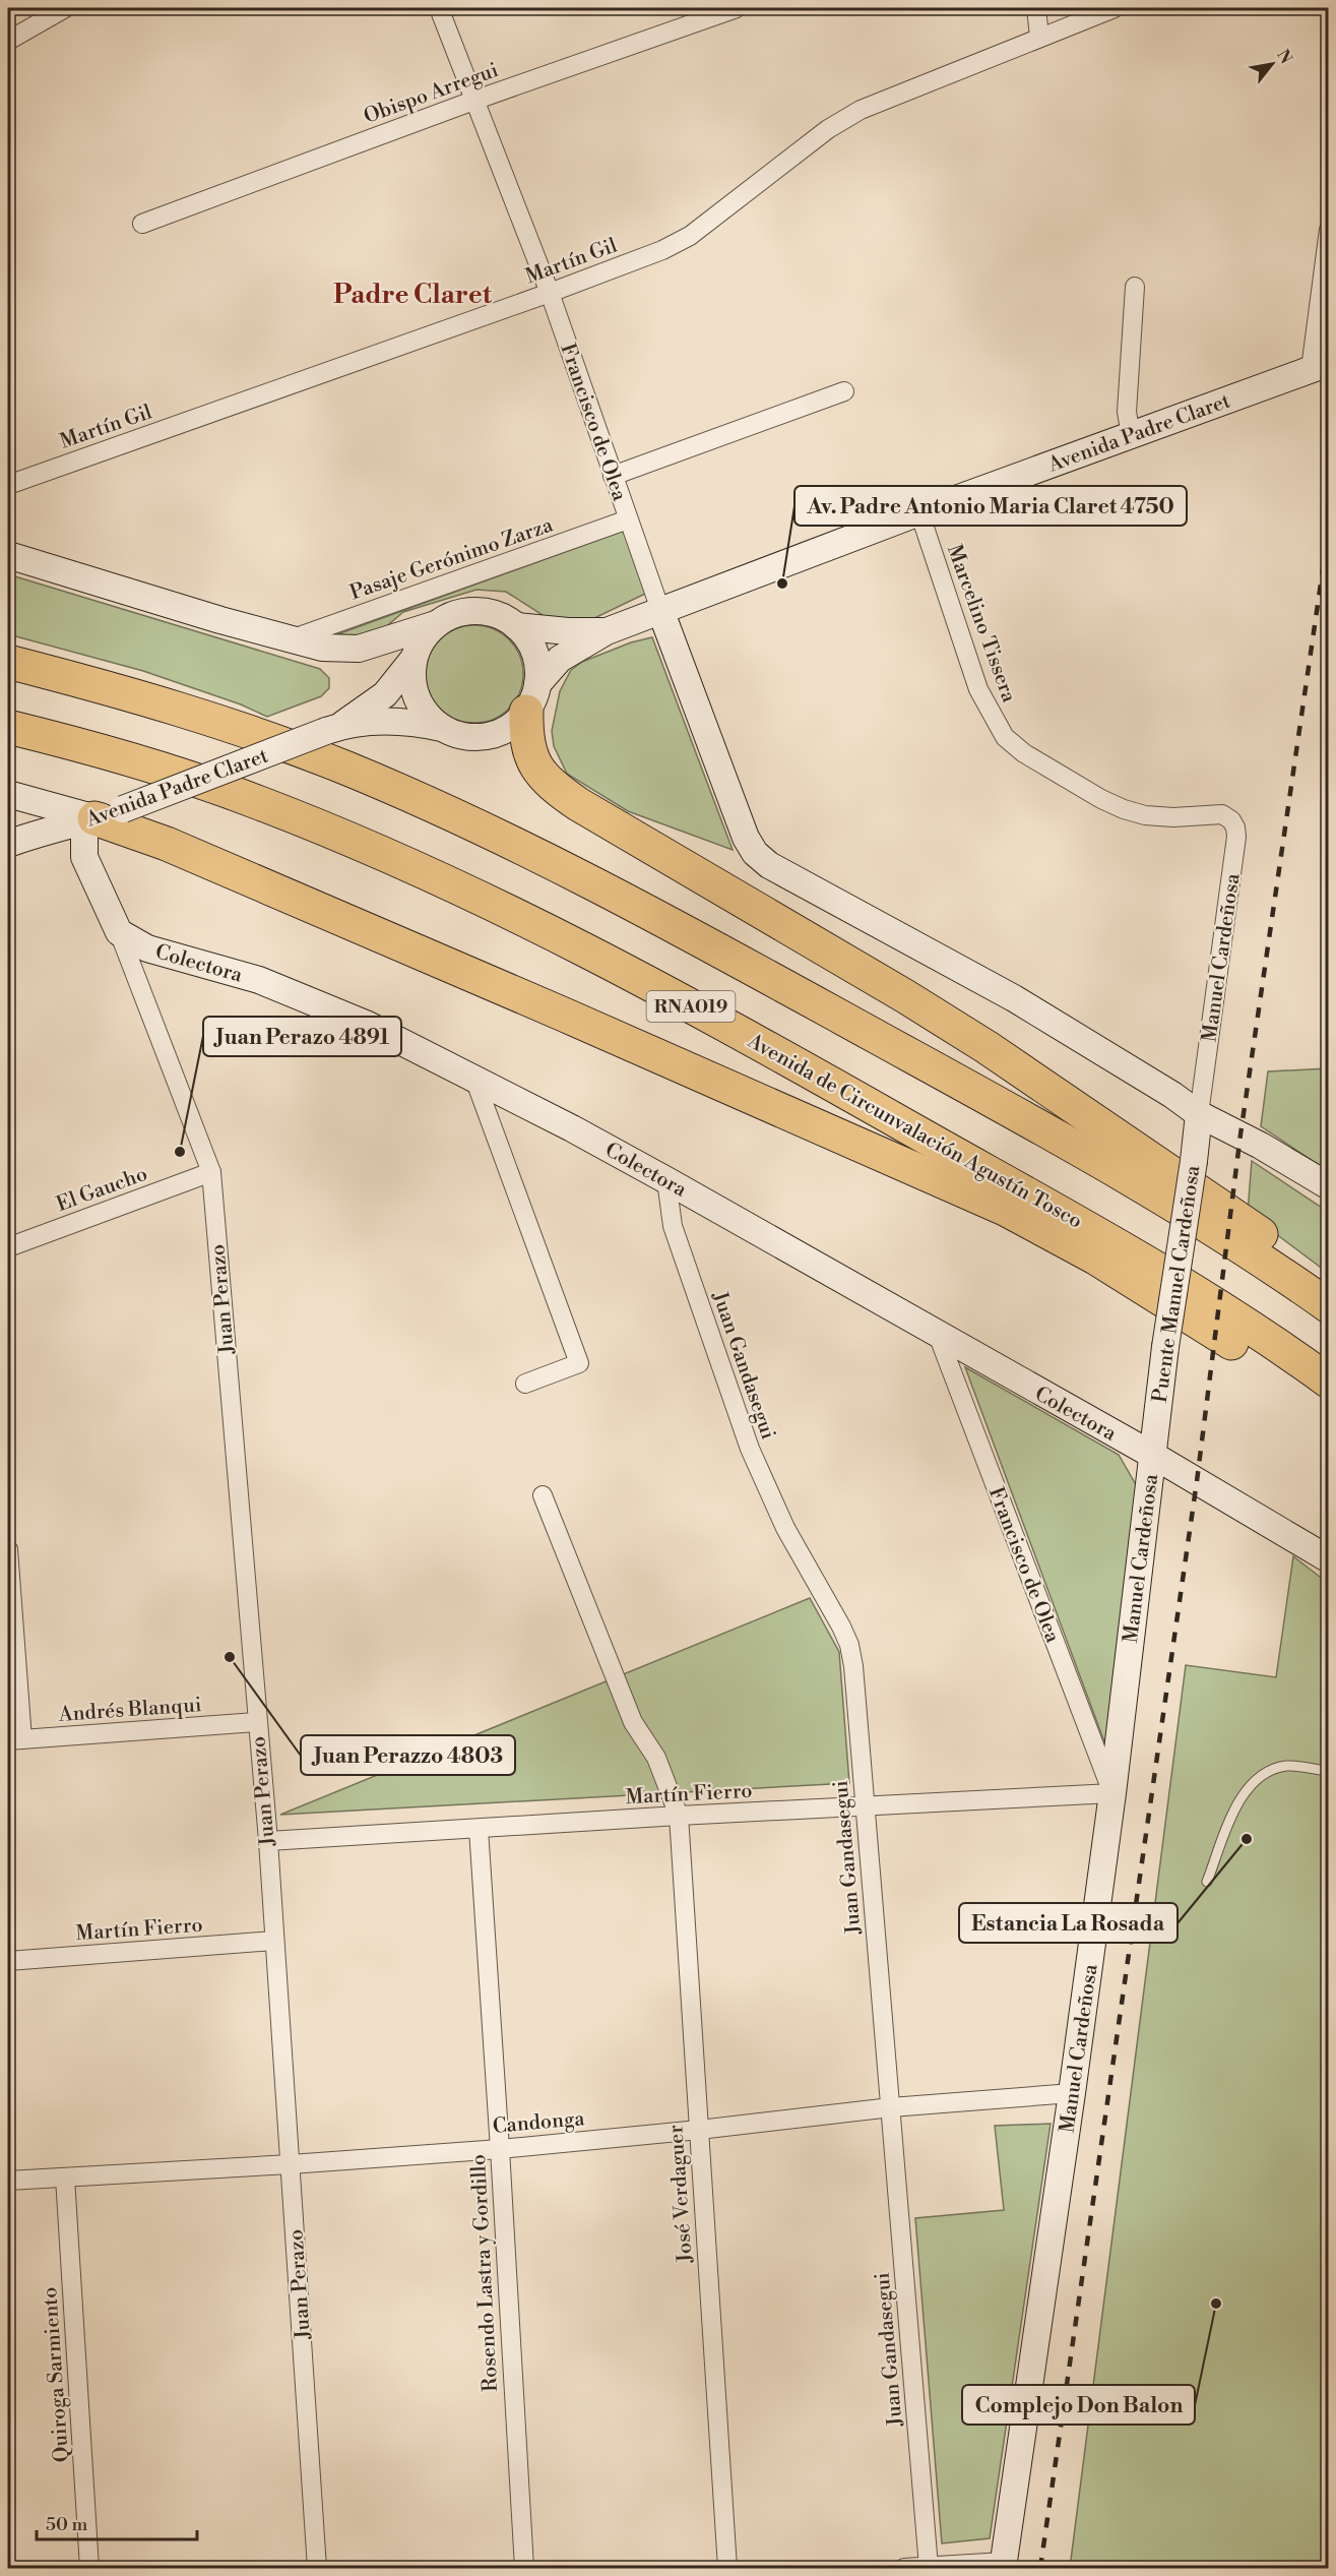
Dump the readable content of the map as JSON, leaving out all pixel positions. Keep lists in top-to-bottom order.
{
  "streets": {
    "highway": ["RNA019", "Avenida de Circunvalación Agustín Tosco"],
    "main road": [
      "Francisco de Olea",
      "Avenida Padre Claret",
      "Manuel Cardeñosa",
      "Colectora",
      "Puente Manuel Cardeñosa",
      "Juan Perazo"
    ],
    "street": [
      "Obispo Arregui",
      "Martín Gil",
      "Pasaje Gerónimo Zarza",
      "Marcelino Tissera",
      "El Gaucho",
      "Juan Gandasegui",
      "Andrés Blanqui",
      "Martín Fierro",
      "Candonga",
      "José Verdaguer",
      "Rosendo Lastra y Gordillo",
      "Quiroga Sarmiento"
    ]
  },
  "crossings": [
    ["Obispo Arregui", "Francisco de Olea"],
    ["Martín Gil", "Francisco de Olea"],
    ["Francisco de Olea", "Avenida Padre Claret"],
    ["Francisco de Olea", "Pasaje Gerónimo Zarza"],
    ["Francisco de Olea", "Manuel Cardeñosa"],
    ["Francisco de Olea", "Colectora"],
    ["Francisco de Olea", "Puente Manuel Cardeñosa"],
    ["Francisco de Olea", "Martín Fierro"],
    ["Avenida Padre Claret", "Marcelino Tissera"],
    ["Avenida Padre Claret", "Juan Perazo"],
    ["Marcelino Tissera", "Manuel Cardeñosa"],
    ["Manuel Cardeñosa", "Colectora"],
    ["Manuel Cardeñosa", "Puente Manuel Cardeñosa"],
    ["Manuel Cardeñosa", "Martín Fierro"],
    ["Manuel Cardeñosa", "Candonga"],
    ["Colectora", "Puente Manuel Cardeñosa"],
    ["Colectora", "Juan Perazo"],
    ["Colectora", "Juan Gandasegui"],
    ["El Gaucho", "Juan Perazo"],
    ["Juan Perazo", "Andrés Blanqui"],
    ["Juan Perazo", "Martín Fierro"],
    ["Juan Perazo", "Candonga"],
    ["Juan Gandasegui", "Martín Fierro"],
    ["Juan Gandasegui", "Candonga"],
    ["Martín Fierro", "José Verdaguer"],
    ["Martín Fierro", "Rosendo Lastra y Gordillo"],
    ["Candonga", "José Verdaguer"],
    ["Candonga", "Rosendo Lastra y Gordillo"],
    ["Candonga", "Quiroga Sarmiento"]
  ],
  "districts": ["Padre Claret"],
  "places": [
    "Av. Padre Antonio Maria Claret 4750",
    "Juan Perazo 4891",
    "Juan Perazzo 4803",
    "Estancia La Rosada",
    "Complejo Don Balon"
  ],
  "scale_bar": "50 m",
  "north": "top right"
}
